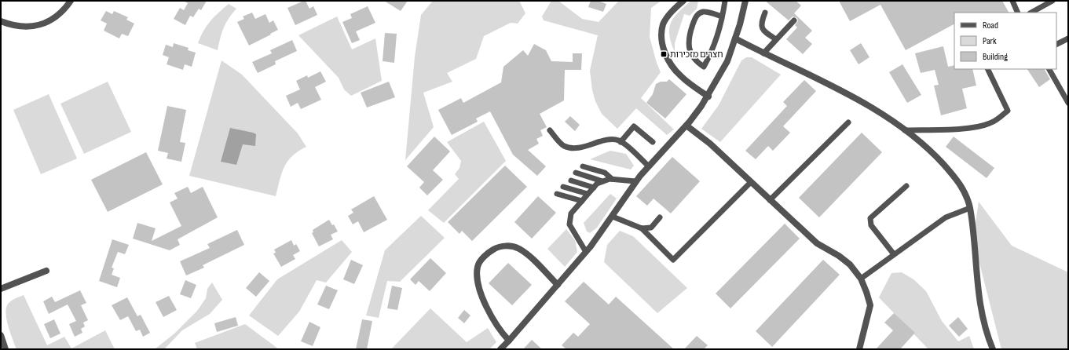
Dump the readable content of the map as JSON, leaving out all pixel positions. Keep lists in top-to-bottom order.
{
  "places": {
    "transit": ["חצרים מזכירות"]
  },
  "legend": ["Road", "Park", "Building"]
}
